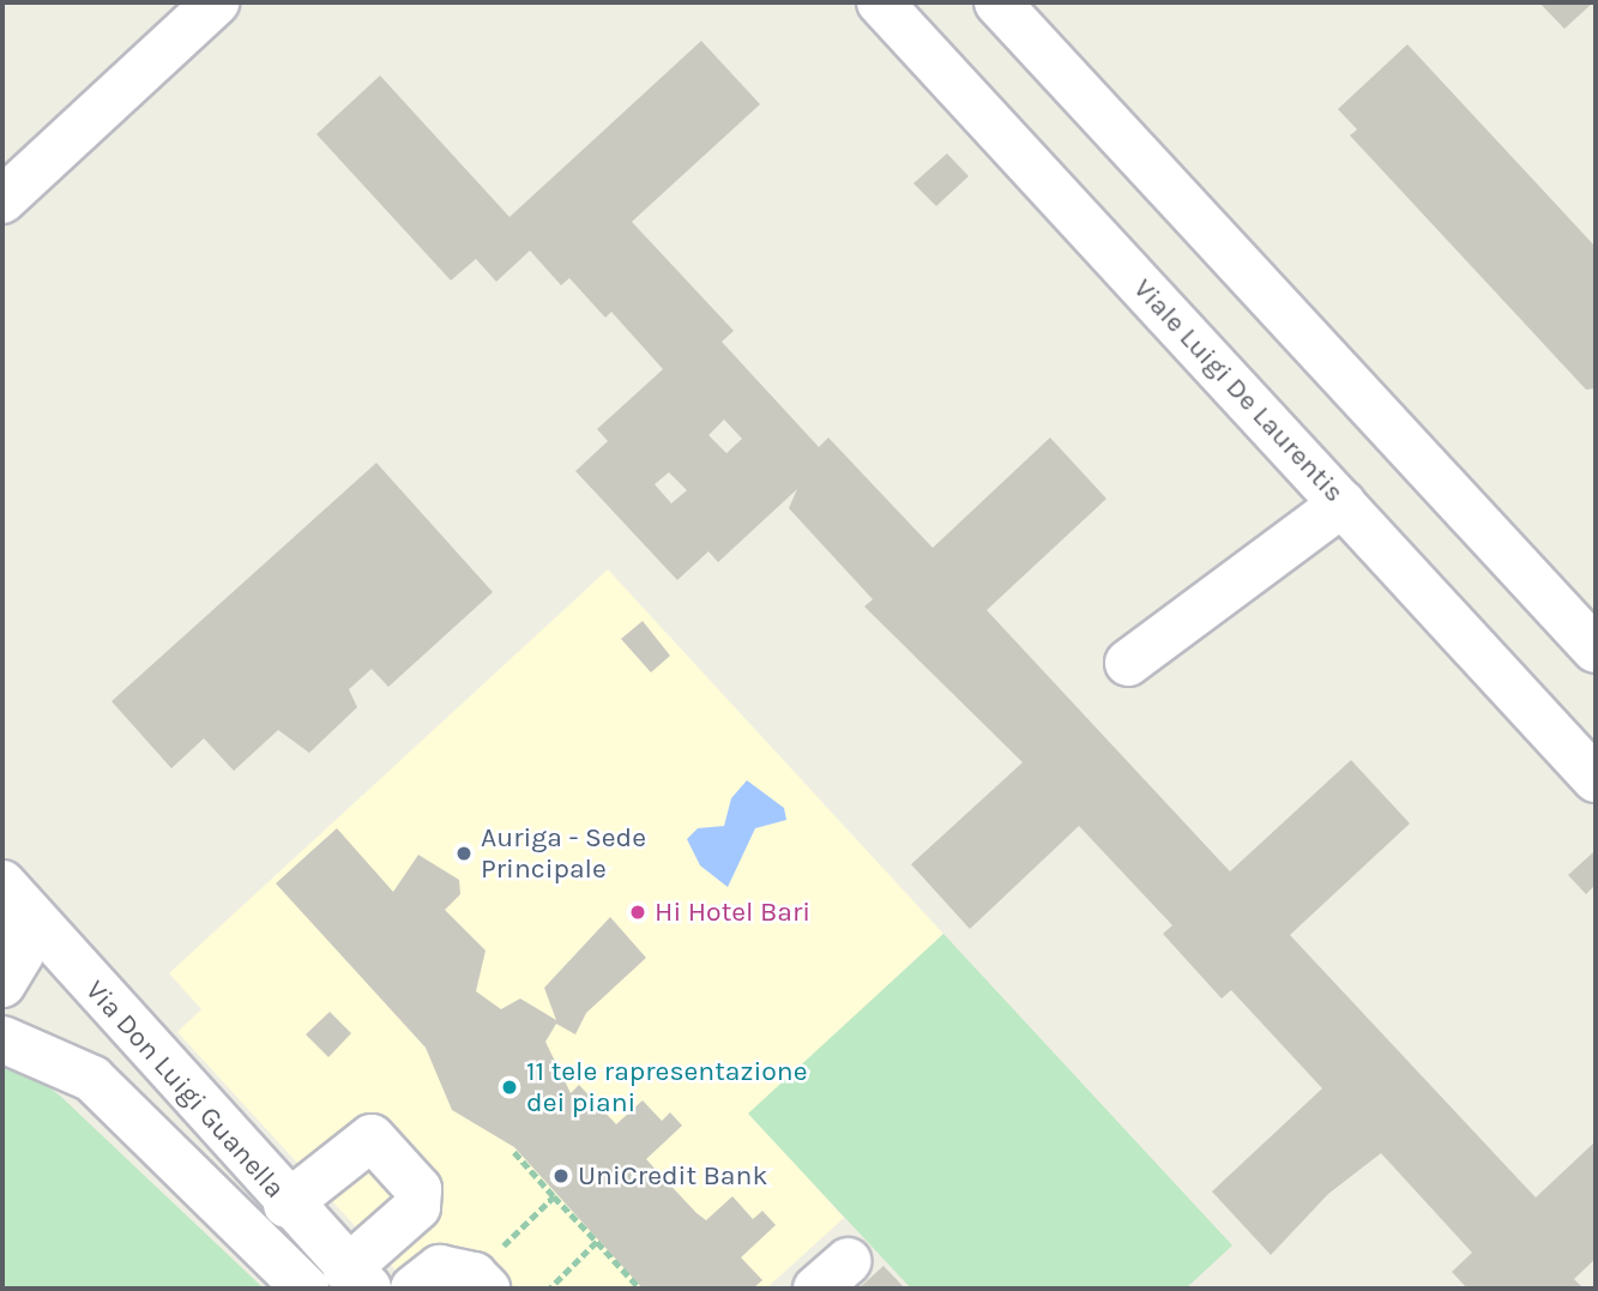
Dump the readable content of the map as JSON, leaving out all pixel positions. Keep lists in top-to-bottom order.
{
  "streets": {
    "street": ["Viale Luigi De Laurentis", "Via Don Luigi Guanella"]
  },
  "places": [
    "Auriga - Sede Principale",
    "Hi Hotel Bari",
    "11 tele rapresentazione dei piani",
    "UniCredit Bank"
  ]
}
